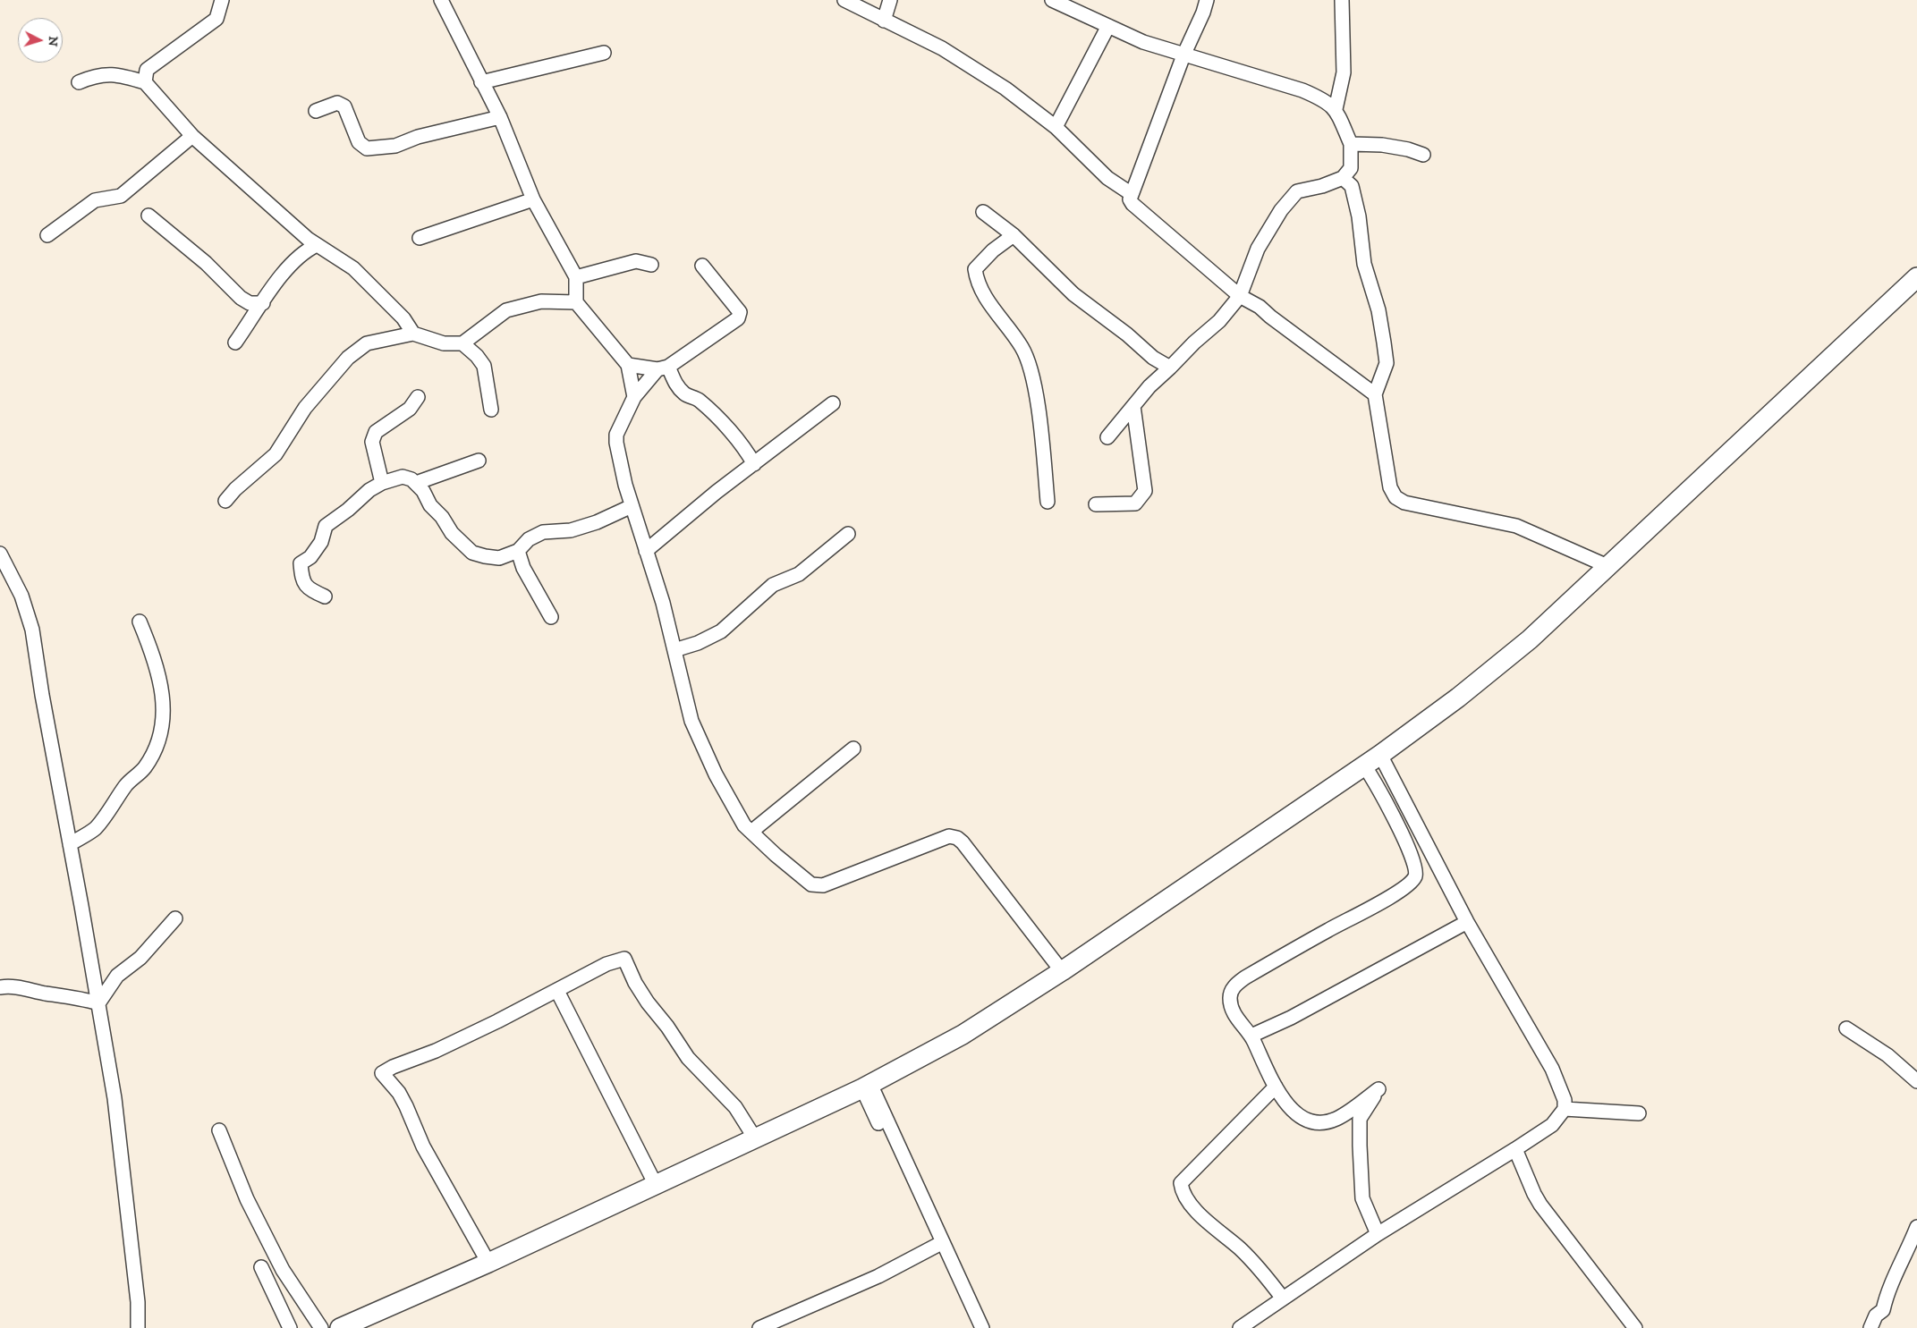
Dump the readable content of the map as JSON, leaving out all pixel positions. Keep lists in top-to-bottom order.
{
  "north": "right"
}
